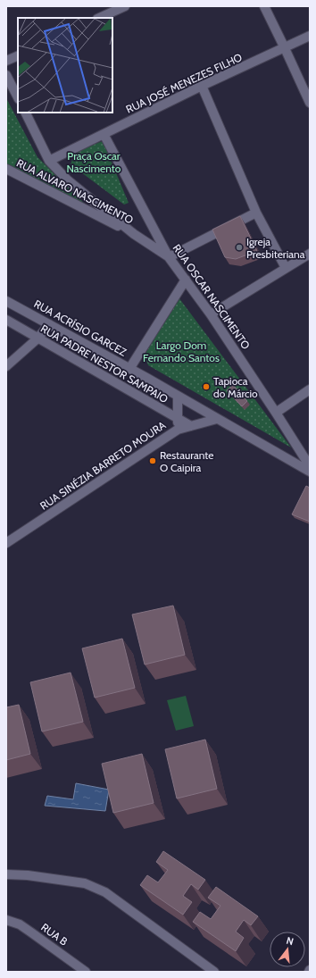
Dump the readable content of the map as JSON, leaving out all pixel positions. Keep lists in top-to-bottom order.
{
  "streets": {
    "street": [
      "RUA JOSÉ MENEZES FILHO",
      "RUA ALVARO NASCIMENTO",
      "RUA OSCAR NASCIMENTO",
      "RUA ACRÍSIO GARCEZ",
      "RUA PADRE NESTOR SAMPAIO",
      "RUA SINÉZIA BARRETO MOURA",
      "RUA B"
    ]
  },
  "crossings": [
    ["RUA JOSÉ MENEZES FILHO", "RUA OSCAR NASCIMENTO"],
    ["RUA ACRÍSIO GARCEZ", "RUA SINÉZIA BARRETO MOURA"],
    ["RUA PADRE NESTOR SAMPAIO", "RUA SINÉZIA BARRETO MOURA"]
  ],
  "parks": ["Praça Oscar Nascimento", "Largo Dom Fernando Santos"],
  "places": ["Igreja Presbiteriana", "Tapioca do Márcio", "Restaurante O Caipira"],
  "north": "top"
}
